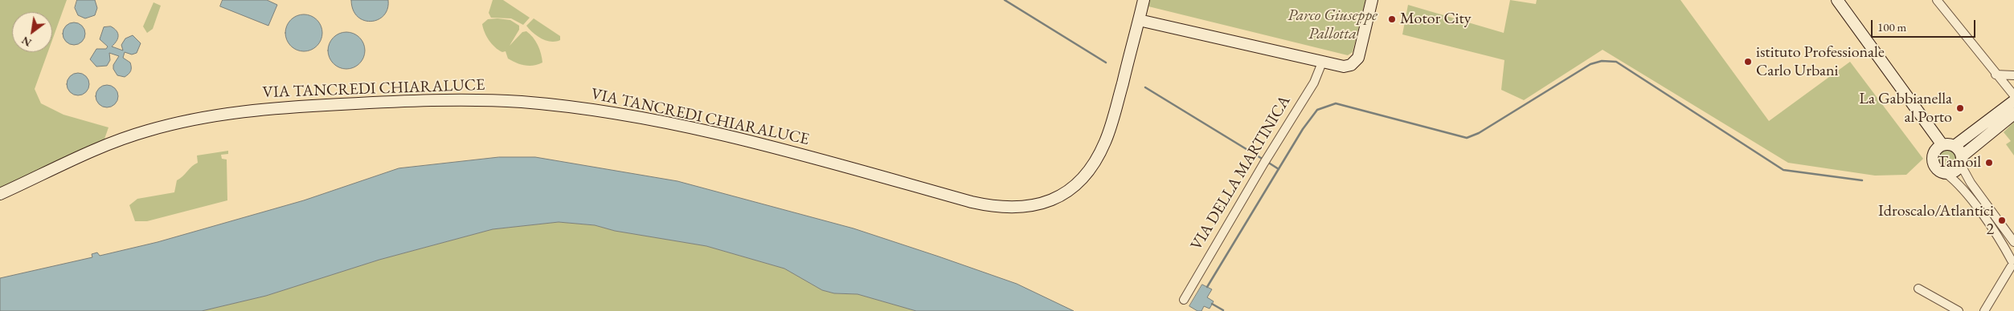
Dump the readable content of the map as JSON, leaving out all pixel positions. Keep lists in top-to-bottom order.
{
  "streets": {
    "street": ["VIA TANCREDI CHIARALUCE", "VIA DELLA MARTINICA"]
  },
  "parks": ["Parco Giuseppe Pallotta"],
  "places": [
    "Motor City",
    "istituto Professionale Carlo Urbani",
    "La Gabbianella al Porto",
    "Tamoil",
    "Idroscalo/Atlantici 2"
  ],
  "scale_bar": "100 m",
  "north": "bottom left"
}
